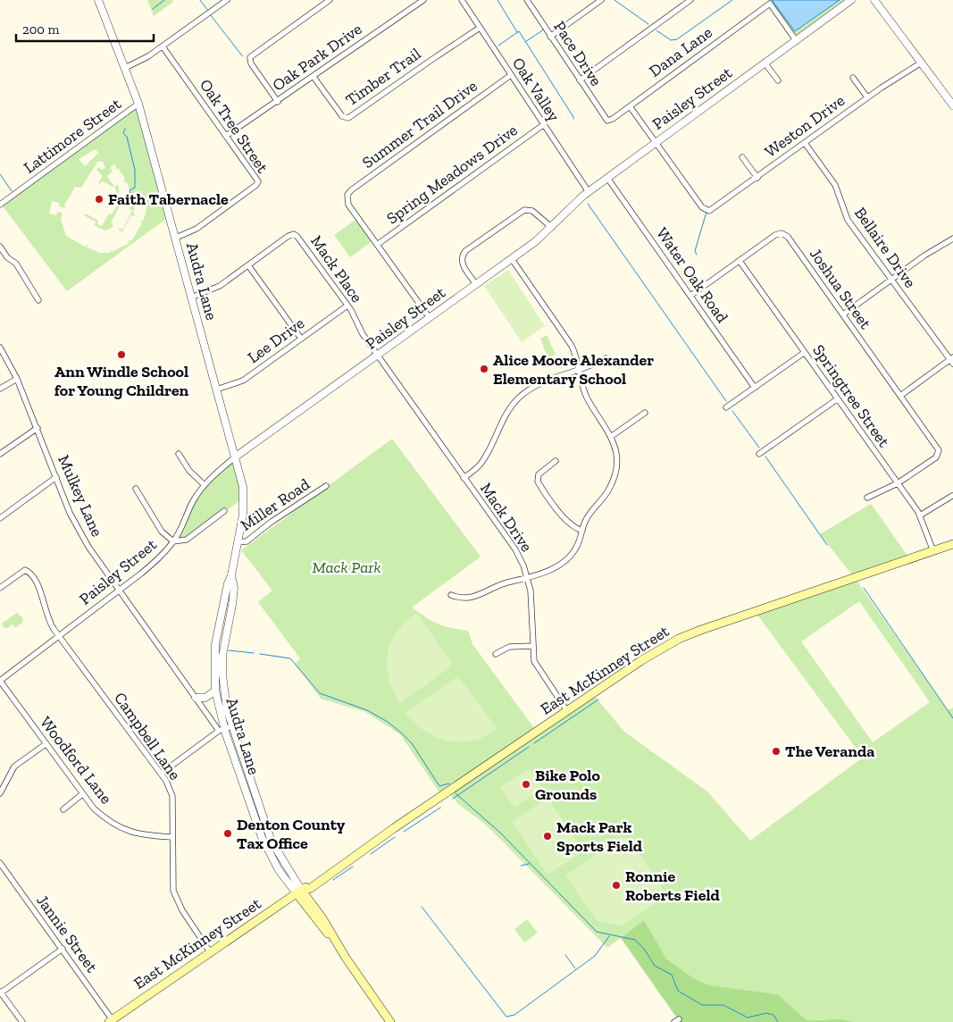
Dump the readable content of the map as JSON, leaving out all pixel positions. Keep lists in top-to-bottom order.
{
  "streets": {
    "main road": ["East McKinney Street"],
    "street": [
      "Dana Lane",
      "Pace Drive",
      "Oak Park Drive",
      "Timber Trail",
      "Oak Valley",
      "Paisley Street",
      "Summer Trail Drive",
      "Oak Tree Street",
      "Weston Drive",
      "Lattimore Street",
      "Spring Meadows Drive",
      "Bellaire Drive",
      "Mack Place",
      "Water Oak Road",
      "Audra Lane",
      "Joshua Street",
      "Lee Drive",
      "Springtree Street",
      "Mulkey Lane",
      "Miller Road",
      "Mack Drive",
      "Campbell Lane",
      "Woodford Lane",
      "Jannie Street"
    ]
  },
  "crossings": [
    ["Dana Lane", "Pace Drive"],
    ["Dana Lane", "Paisley Street"],
    ["Oak Park Drive", "Timber Trail"],
    ["Oak Park Drive", "Oak Tree Street"],
    ["Timber Trail", "Oak Valley"],
    ["Oak Valley", "Paisley Street"],
    ["Oak Valley", "Summer Trail Drive"],
    ["Oak Valley", "Spring Meadows Drive"],
    ["Paisley Street", "Weston Drive"],
    ["Paisley Street", "Mack Place"],
    ["Paisley Street", "Water Oak Road"],
    ["Paisley Street", "Audra Lane"],
    ["Paisley Street", "Mulkey Lane"],
    ["Paisley Street", "Mack Drive"],
    ["Paisley Street", "Campbell Lane"],
    ["Paisley Street", "Woodford Lane"],
    ["Summer Trail Drive", "Spring Meadows Drive"],
    ["Oak Tree Street", "Audra Lane"],
    ["Weston Drive", "Bellaire Drive"],
    ["Lattimore Street", "Audra Lane"],
    ["Mack Place", "Audra Lane"],
    ["Mack Place", "Lee Drive"],
    ["Mack Place", "Mack Drive"],
    ["Water Oak Road", "Joshua Street"],
    ["Audra Lane", "Lee Drive"],
    ["Audra Lane", "Mulkey Lane"],
    ["Audra Lane", "Miller Road"],
    ["Audra Lane", "East McKinney Street"],
    ["Joshua Street", "Springtree Street"],
    ["Springtree Street", "East McKinney Street"],
    ["Mack Drive", "East McKinney Street"],
    ["East McKinney Street", "Campbell Lane"],
    ["East McKinney Street", "Jannie Street"],
    ["Campbell Lane", "Woodford Lane"]
  ],
  "parks": ["Mack Park"],
  "places": [
    "Faith Tabernacle",
    "Ann Windle School for Young Children",
    "Alice Moore Alexander Elementary School",
    "The Veranda",
    "Bike Polo Grounds",
    "Denton County Tax Office",
    "Mack Park Sports Field",
    "Ronnie Roberts Field"
  ],
  "scale_bar": "200 m"
}
